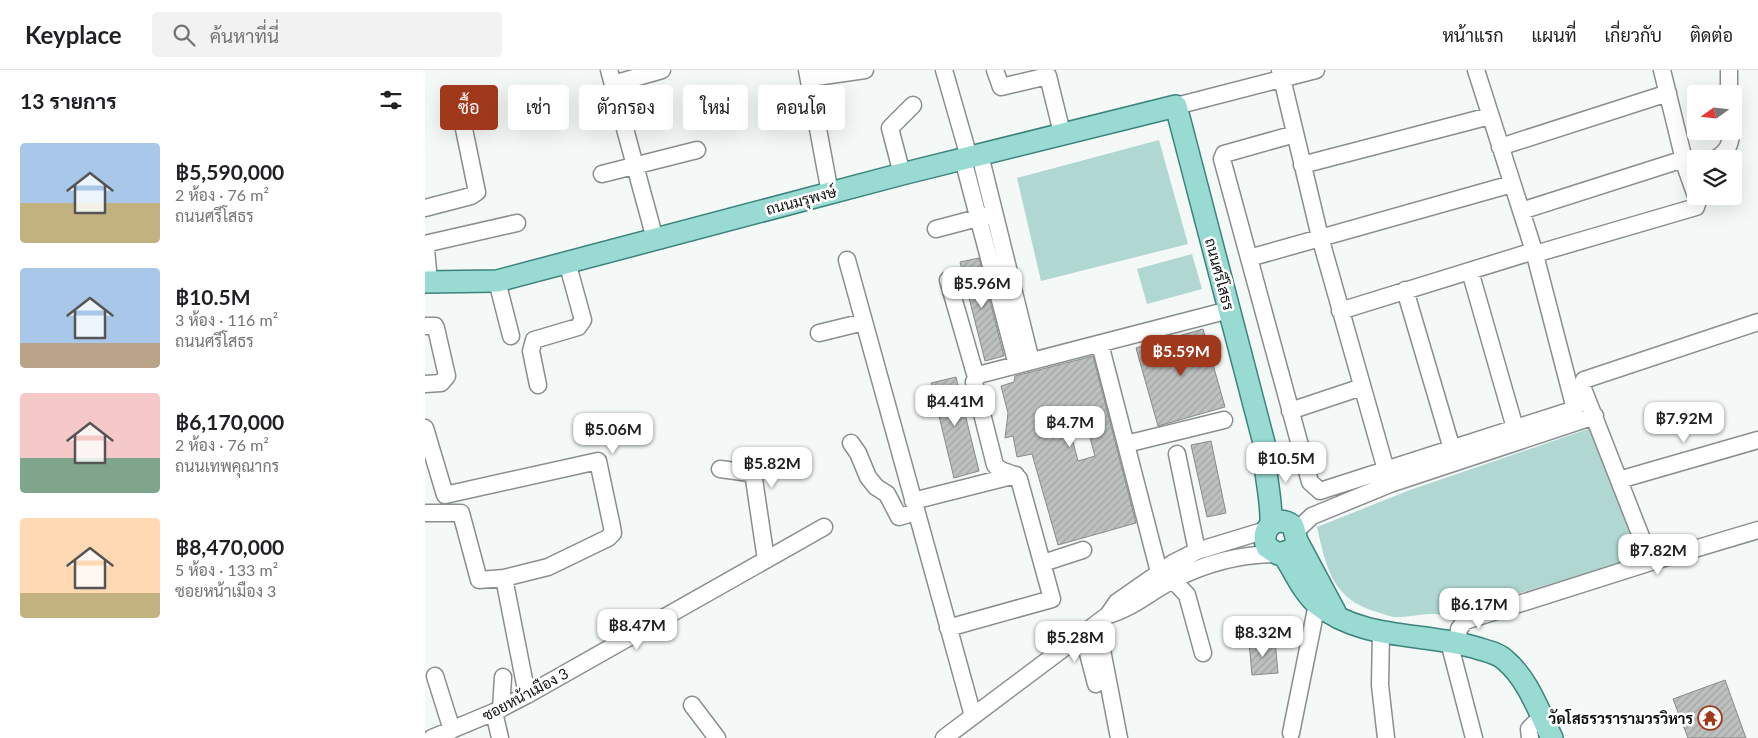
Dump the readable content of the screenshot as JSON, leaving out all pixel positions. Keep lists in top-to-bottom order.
{
  "streets": {
    "main road": ["ถนนมรุพงษ์", "ถนนศรีโสธร"],
    "street": ["ซอยหน้าเมือง 3"]
  },
  "crossings": [
    ["ถนนมรุพงษ์", "ถนนศรีโสธร"]
  ],
  "places": {
    "temple": ["วัดโสธรวรารามวรวิหาร"]
  },
  "north": "left",
  "page": {
    "header": "Keyplace",
    "search": "ค้นหาที่นี่",
    "nav": [
      "หน้าแรก",
      "แผนที่",
      "เกี่ยวกับ",
      "ติดต่อ"
    ],
    "heading": "13 รายการ",
    "chip": [
      "ซื้อ",
      "เช่า",
      "ตัวกรอง",
      "ใหม่",
      "คอนโด"
    ],
    "list": [
      {
        "name": "฿5,590,000",
        "note": "2 ห้อง · 76 m² · ถนนศรีโสธร"
      },
      {
        "name": "฿10.5M",
        "note": "3 ห้อง · 116 m² · ถนนศรีโสธร"
      },
      {
        "name": "฿6,170,000",
        "note": "2 ห้อง · 76 m² · ถนนเทพคุณากร"
      },
      {
        "name": "฿8,470,000",
        "note": "5 ห้อง · 133 m² · ซอยหน้าเมือง 3"
      }
    ],
    "price": [
      "฿5.96M",
      "฿5.59M",
      "฿4.41M",
      "฿7.92M",
      "฿4.7M",
      "฿5.06M",
      "฿10.5M",
      "฿5.82M",
      "฿7.82M",
      "฿6.17M",
      "฿8.47M",
      "฿8.32M",
      "฿5.28M"
    ]
  }
}
